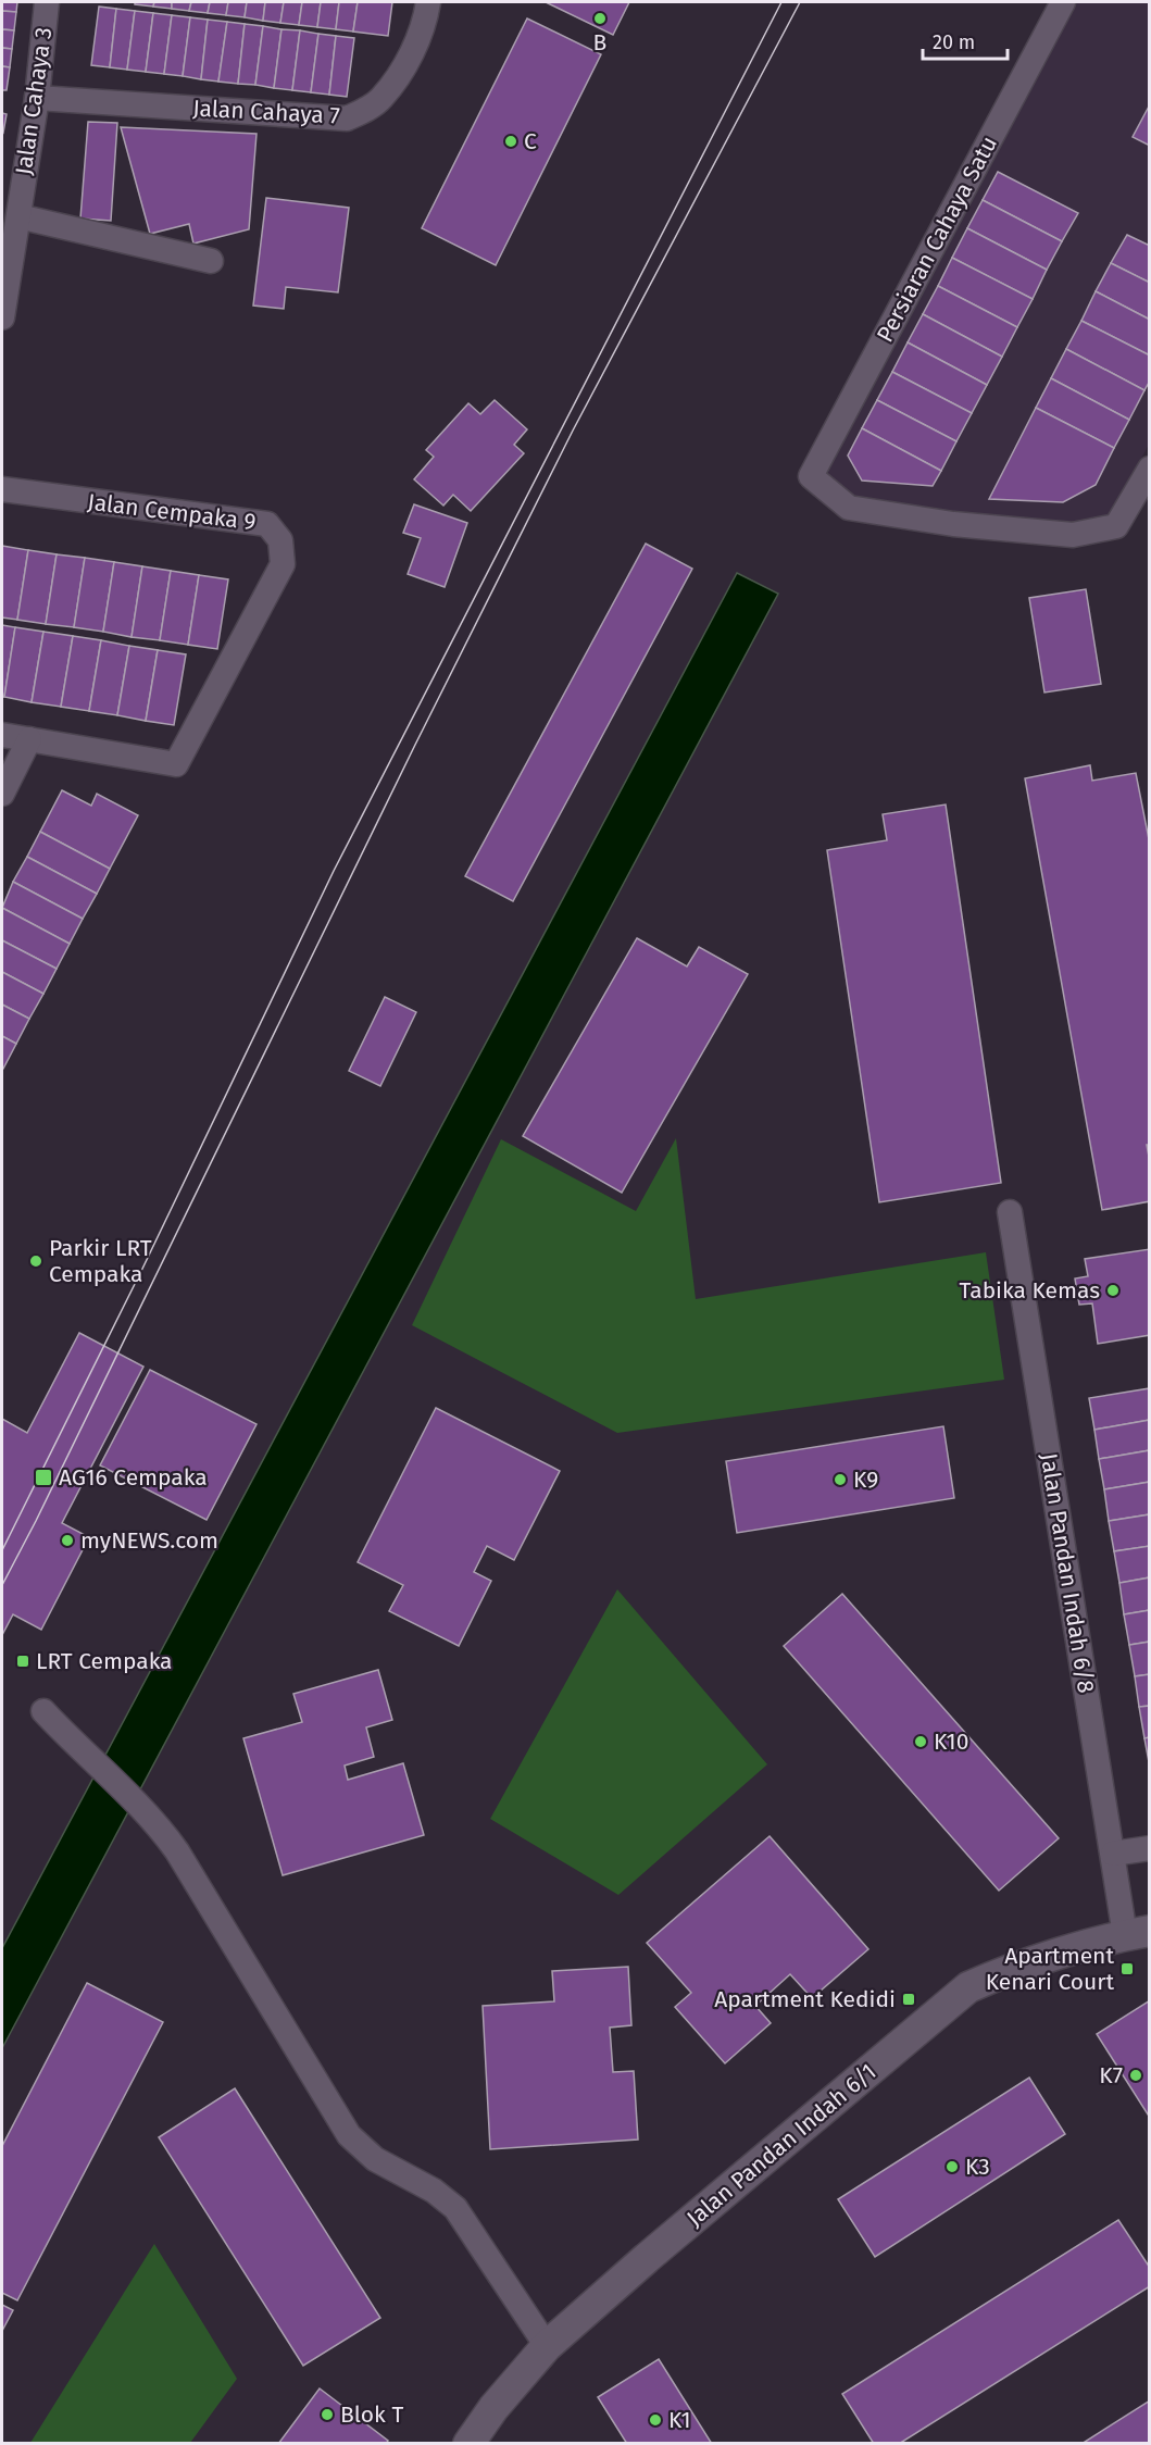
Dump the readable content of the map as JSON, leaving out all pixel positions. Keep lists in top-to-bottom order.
{
  "streets": {
    "street": [
      "Jalan Cahaya 3",
      "Jalan Cahaya 7",
      "Persiaran Cahaya Satu",
      "Jalan Cempaka 9",
      "Jalan Pandan Indah 6/8",
      "Jalan Pandan Indah 6/1"
    ]
  },
  "crossings": [
    ["Jalan Cahaya 3", "Jalan Cahaya 7"],
    ["Jalan Pandan Indah 6/8", "Jalan Pandan Indah 6/1"]
  ],
  "places": {
    "other": [
      "B",
      "C",
      "Parkir LRT Cempaka",
      "Tabika Kemas",
      "K9",
      "myNEWS.com",
      "K10",
      "K7",
      "K3",
      "Blok T",
      "K1"
    ],
    "transit": [
      "AG16 Cempaka",
      "LRT Cempaka",
      "Apartment Kenari Court",
      "Apartment Kedidi"
    ]
  },
  "scale_bar": "20 m"
}
